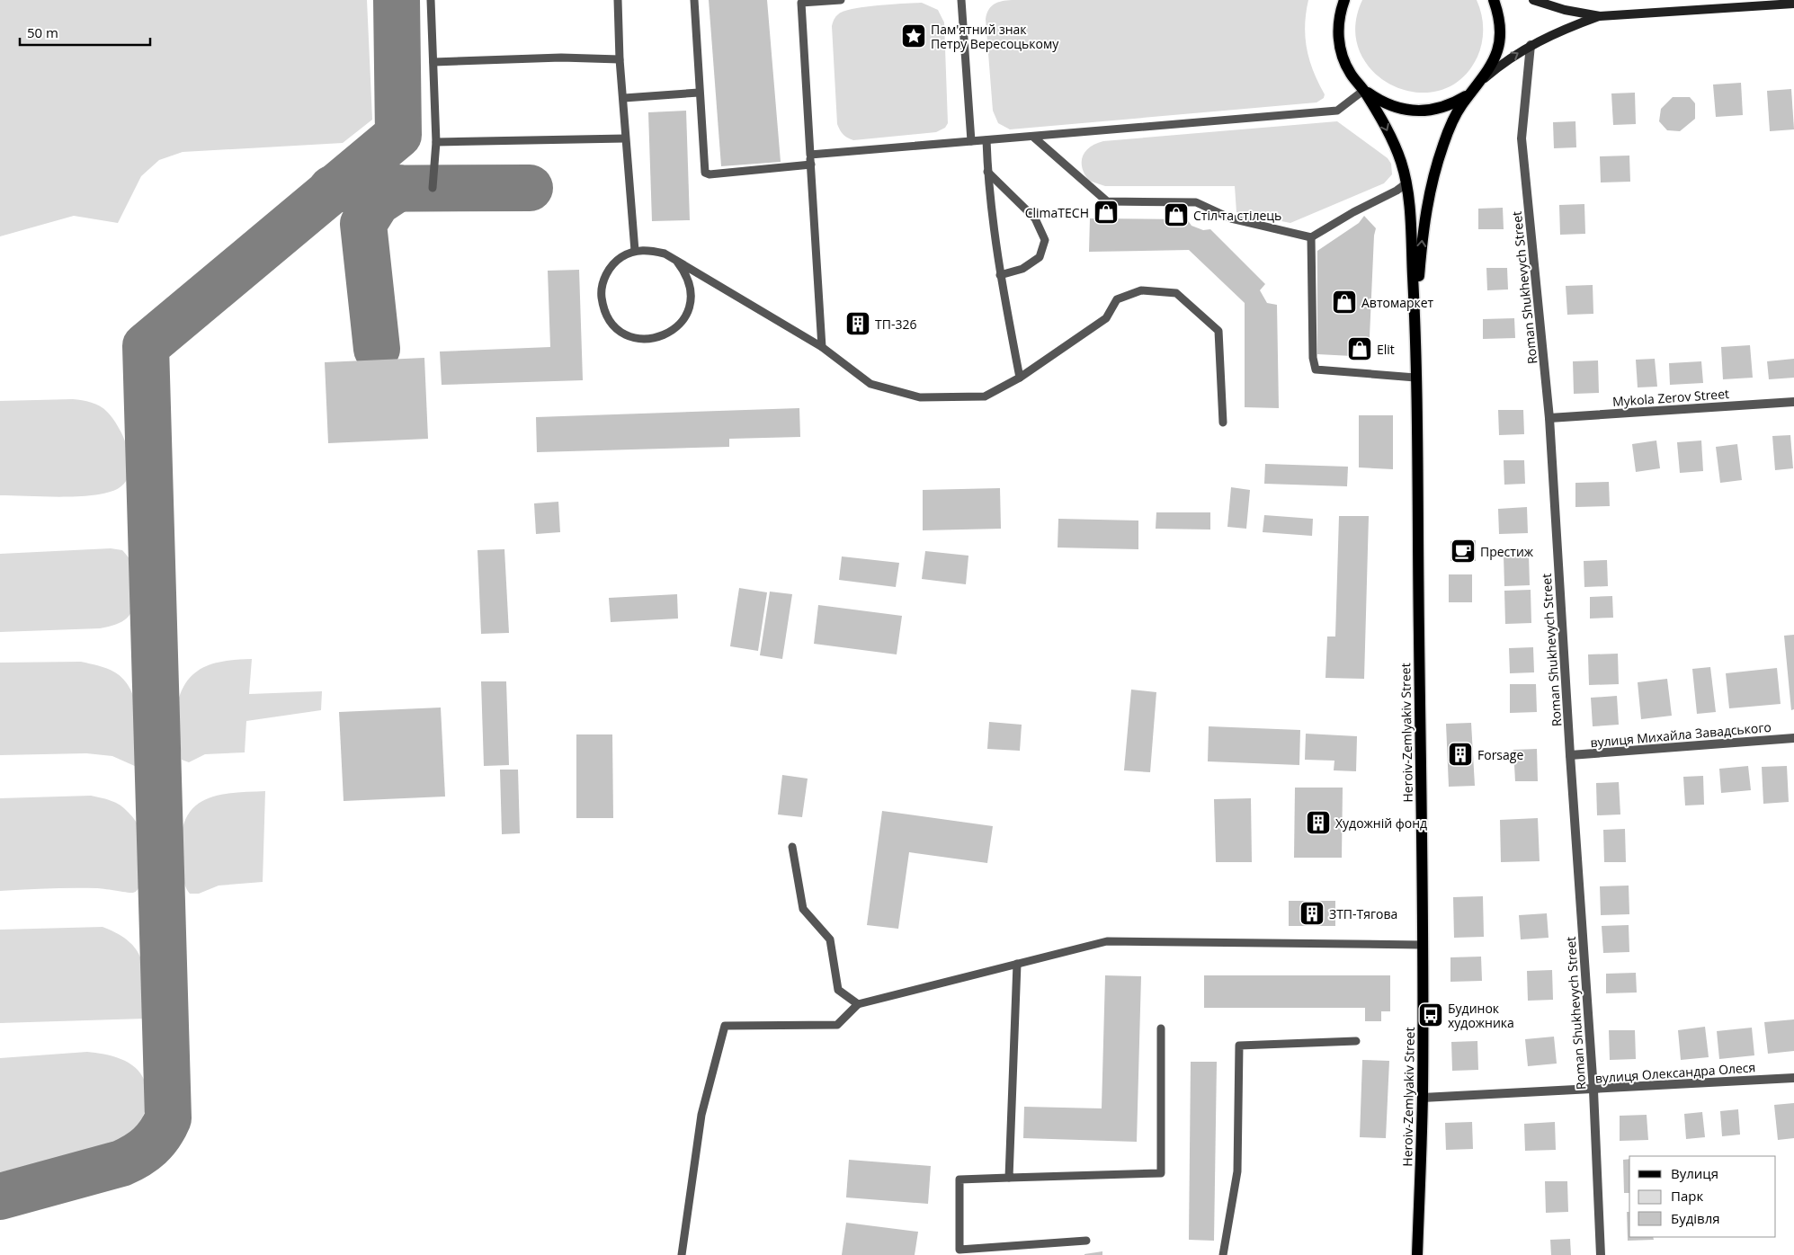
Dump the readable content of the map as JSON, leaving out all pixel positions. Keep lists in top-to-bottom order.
{
  "streets": {
    "main road": ["Heroiv-Zemlyakiv Street"],
    "street": [
      "Roman Shukhevych Street",
      "Mykola Zerov Street",
      "вулиця Михайла Завадського",
      "вулиця Олександра Олеся"
    ]
  },
  "crossings": [
    ["Roman Shukhevych Street", "Mykola Zerov Street"],
    ["Roman Shukhevych Street", "вулиця Михайла Завадського"],
    ["Roman Shukhevych Street", "вулиця Олександра Олеся"],
    ["Heroiv-Zemlyakiv Street", "вулиця Олександра Олеся"]
  ],
  "places": {
    "place": ["Пам'ятний знак Петру Вересоцькому"],
    "shop": [
      "ClimaTECH",
      "Стіл та стілець",
      "Автомаркет",
      "Elit"
    ],
    "building": [
      "ТП-326",
      "Forsage",
      "Художній фонд",
      "ЗТП-Тягова"
    ],
    "cafe": ["Престиж"],
    "bus stop": ["Будинок художника"]
  },
  "legend": ["Вулиця", "Парк", "Будівля"],
  "scale_bar": "50 m"
}
